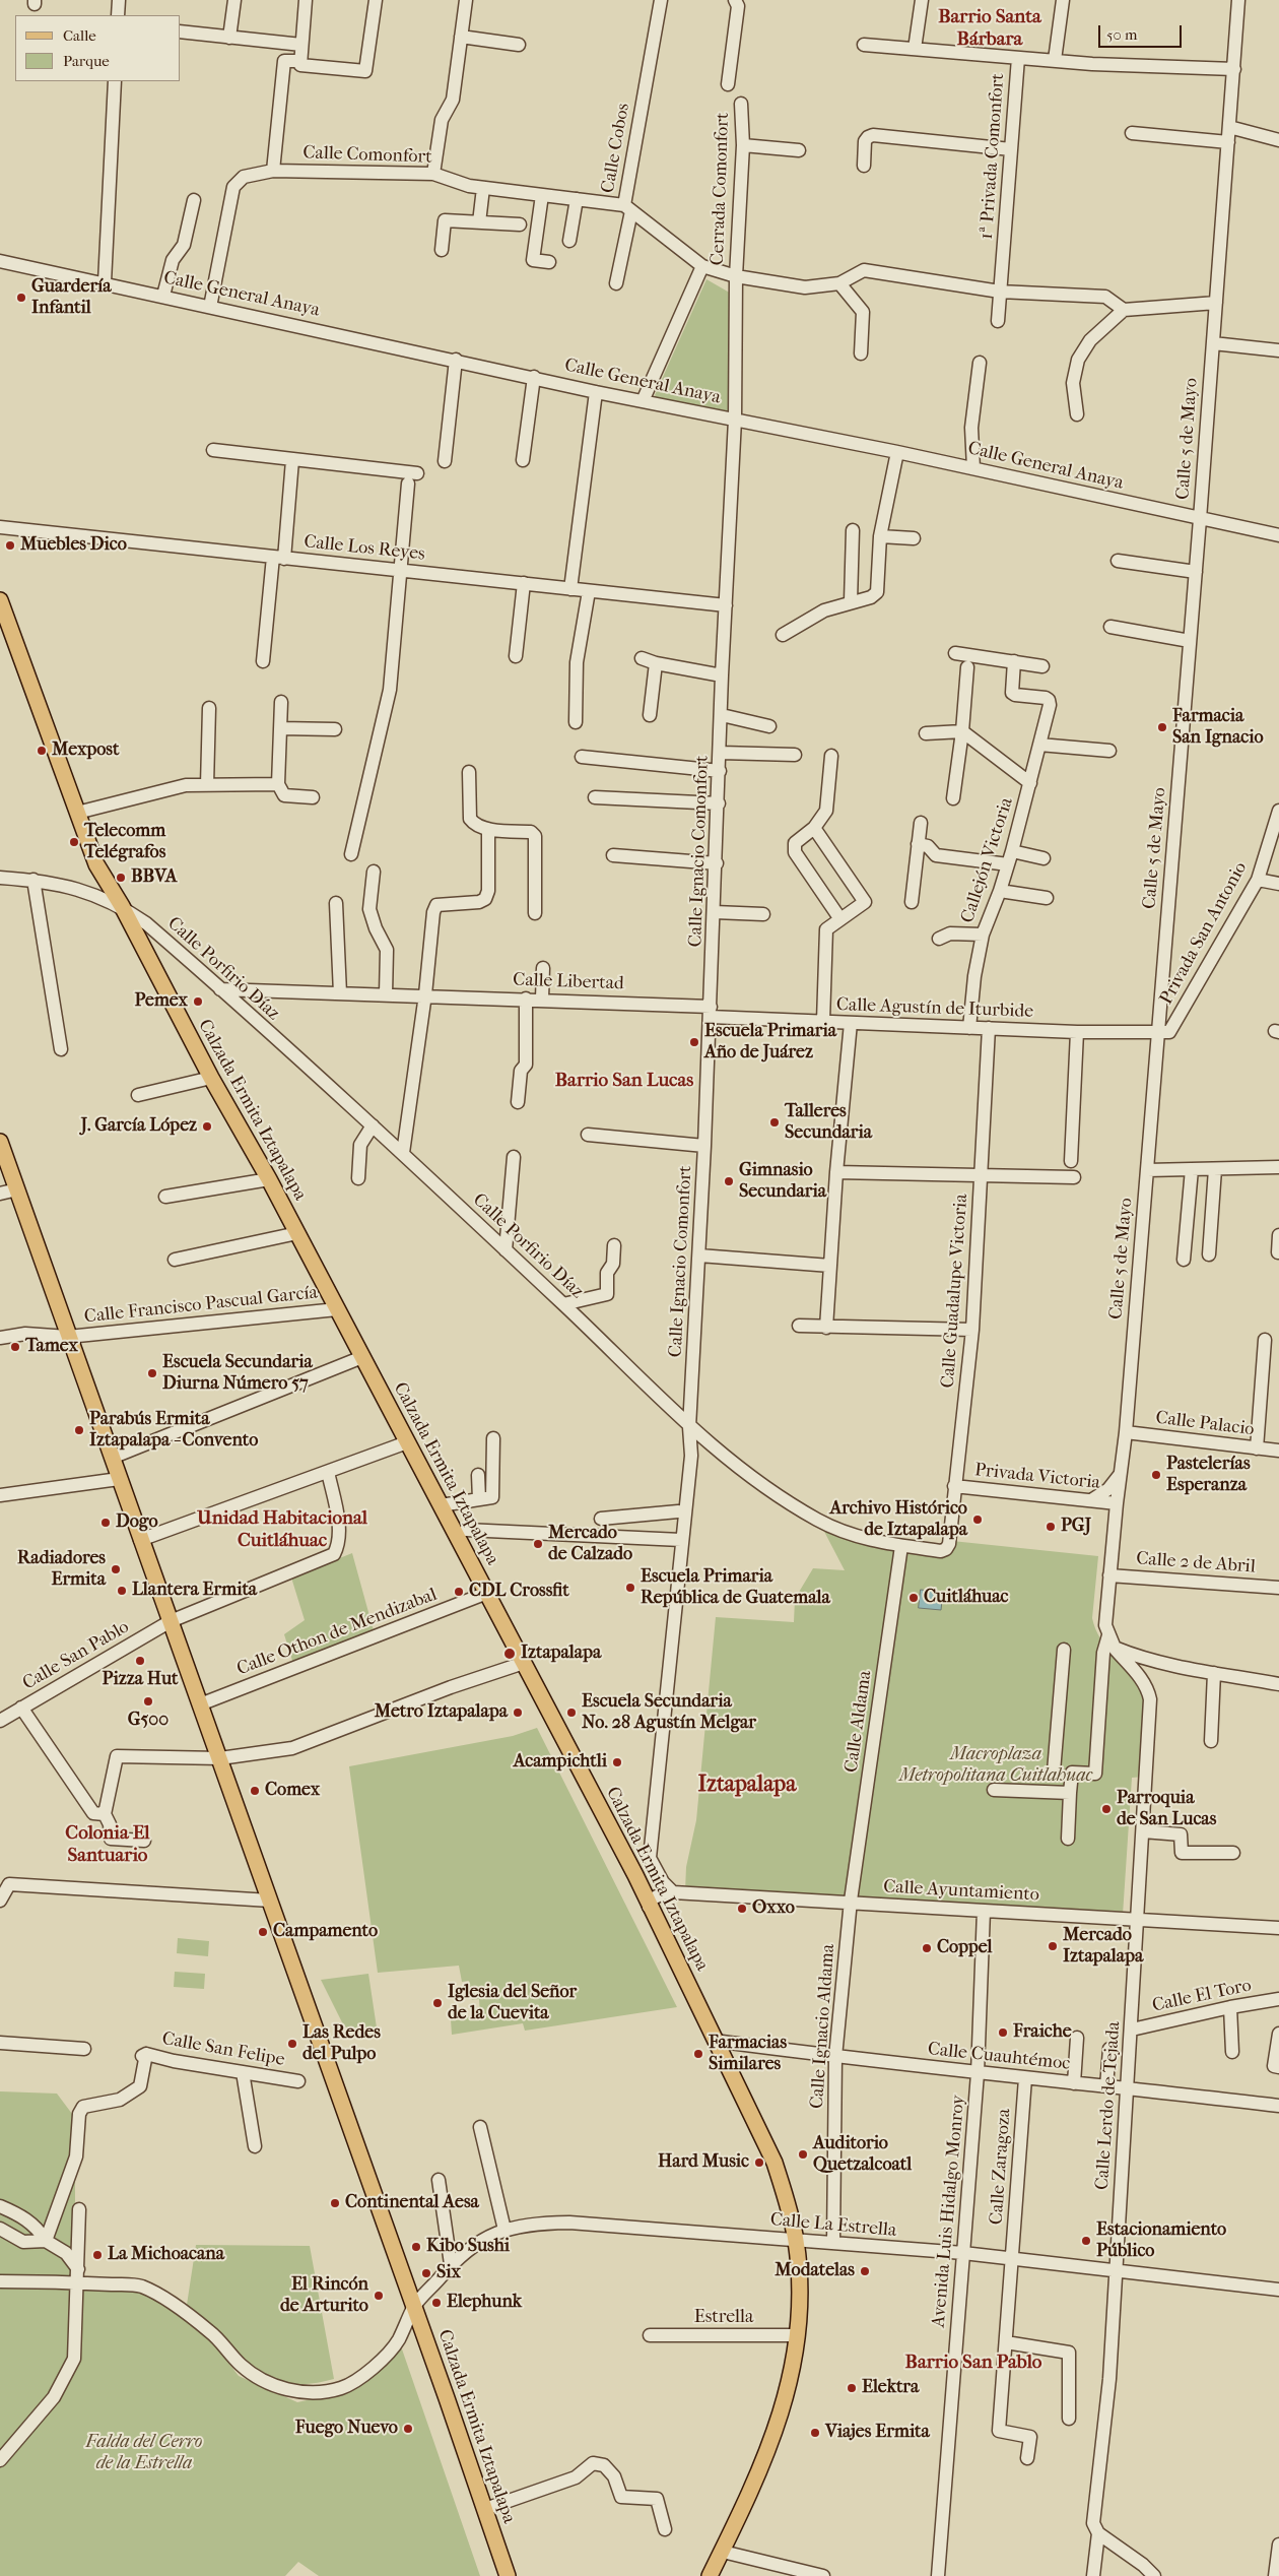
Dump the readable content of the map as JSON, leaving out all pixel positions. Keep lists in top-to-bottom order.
{
  "streets": {
    "main road": ["Calzada Ermita Iztapalapa"],
    "street": [
      "Calle Cobos",
      "Calle Comonfort",
      "1ª Privada Comonfort",
      "Cerrada Comonfort",
      "Calle General Anaya",
      "Calle 5 de Mayo",
      "Calle Los Reyes",
      "Calle Ignacio Comonfort",
      "Callejón Victoria",
      "Privada San Antonio",
      "Calle Porfirio Díaz",
      "Calle Libertad",
      "Calle Agustín de Iturbide",
      "Calle Guadalupe Victoria",
      "Calle Francisco Pascual García",
      "Calle Palacio",
      "Privada Victoria",
      "Calle 2 de Abril",
      "Calle Othon de Mendizabal",
      "Calle San Pablo",
      "Calle Aldama",
      "Calle Ayuntamiento",
      "Calle El Toro",
      "Calle Ignacio Aldama",
      "Calle San Felipe",
      "Calle Cuauhtémoc",
      "Calle Lerdo de Tejada",
      "Calle Zaragoza",
      "Avenida Luis Hidalgo Monroy",
      "Calle La Estrella",
      "Estrella"
    ]
  },
  "crossings": [
    ["Calle Cobos", "Calle Comonfort"],
    ["Calle Cobos", "Cerrada Comonfort"],
    ["Calle Cobos", "Calle Ignacio Comonfort"],
    ["Calle Comonfort", "Calle General Anaya"],
    ["1ª Privada Comonfort", "Calle 5 de Mayo"],
    ["Cerrada Comonfort", "Calle Ignacio Comonfort"],
    ["Calle General Anaya", "Calle 5 de Mayo"],
    ["Calle General Anaya", "Calle Ignacio Comonfort"],
    ["Calle 5 de Mayo", "Privada San Antonio"],
    ["Calle 5 de Mayo", "Calle Agustín de Iturbide"],
    ["Calle 5 de Mayo", "Calle Palacio"],
    ["Calle 5 de Mayo", "Privada Victoria"],
    ["Calle 5 de Mayo", "Calle 2 de Abril"],
    ["Calle 5 de Mayo", "Calle Lerdo de Tejada"],
    ["Calle Los Reyes", "Calle Ignacio Comonfort"],
    ["Calle Ignacio Comonfort", "Calle Porfirio Díaz"],
    ["Calle Ignacio Comonfort", "Calle Libertad"],
    ["Calle Ignacio Comonfort", "Calle Agustín de Iturbide"],
    ["Callejón Victoria", "Calle Agustín de Iturbide"],
    ["Privada San Antonio", "Calle Agustín de Iturbide"],
    ["Calle Porfirio Díaz", "Calle Libertad"],
    ["Calle Porfirio Díaz", "Calzada Ermita Iztapalapa"],
    ["Calle Porfirio Díaz", "Calle Guadalupe Victoria"],
    ["Calle Porfirio Díaz", "Calle Aldama"],
    ["Calle Libertad", "Calle Agustín de Iturbide"],
    ["Calle Agustín de Iturbide", "Calle Guadalupe Victoria"],
    ["Calzada Ermita Iztapalapa", "Calle Francisco Pascual García"],
    ["Calzada Ermita Iztapalapa", "Calle Othon de Mendizabal"],
    ["Calzada Ermita Iztapalapa", "Calle San Pablo"],
    ["Calzada Ermita Iztapalapa", "Calle Ayuntamiento"],
    ["Calzada Ermita Iztapalapa", "Calle Cuauhtémoc"],
    ["Calzada Ermita Iztapalapa", "Calle La Estrella"],
    ["Calzada Ermita Iztapalapa", "Estrella"],
    ["Calle Guadalupe Victoria", "Privada Victoria"],
    ["Calle Aldama", "Calle Ayuntamiento"],
    ["Calle Aldama", "Calle Ignacio Aldama"],
    ["Calle Ayuntamiento", "Calle Ignacio Aldama"],
    ["Calle Ayuntamiento", "Calle Lerdo de Tejada"],
    ["Calle Ayuntamiento", "Avenida Luis Hidalgo Monroy"],
    ["Calle El Toro", "Calle Lerdo de Tejada"],
    ["Calle Ignacio Aldama", "Calle Cuauhtémoc"],
    ["Calle Ignacio Aldama", "Calle La Estrella"],
    ["Calle Cuauhtémoc", "Calle Lerdo de Tejada"],
    ["Calle Cuauhtémoc", "Calle Zaragoza"],
    ["Calle Cuauhtémoc", "Avenida Luis Hidalgo Monroy"],
    ["Calle Lerdo de Tejada", "Calle La Estrella"],
    ["Calle Zaragoza", "Calle La Estrella"],
    ["Avenida Luis Hidalgo Monroy", "Calle La Estrella"]
  ],
  "districts": [
    "Barrio Santa Bárbara",
    "Barrio San Lucas",
    "Unidad Habitacional Cuitláhuac",
    "Iztapalapa",
    "Colonia El Santuario",
    "Barrio San Pablo"
  ],
  "parks": ["Macroplaza Metropolitana Cuitlahuac", "Falda del Cerro de la Estrella"],
  "places": [
    "Guardería Infantil",
    "Muebles Dico",
    "Farmacia San Ignacio",
    "Mexpost",
    "Telecomm Telégrafos",
    "BBVA",
    "Pemex",
    "Escuela Primaria Año de Juárez",
    "Talleres Secundaria",
    "J. García López",
    "Gimnasio Secundaria",
    "Tamex",
    "Escuela Secundaria Diurna Número 57",
    "Parabús Ermita Iztapalapa - Convento",
    "Pastelerías Esperanza",
    "Archivo Histórico de Iztapalapa",
    "Dogo",
    "PGJ",
    "Mercado de Calzado",
    "Radiadores Ermita",
    "Escuela Primaria República de Guatemala",
    "Llantera Ermita",
    "CDL Crossfit",
    "Cuitláhuac",
    "Iztapalapa",
    "Pizza Hut",
    "G500",
    "Metro Iztapalapa",
    "Escuela Secundaria No. 28 Agustín Melgar",
    "Acampichtli",
    "Comex",
    "Parroquia de San Lucas",
    "Oxxo",
    "Campamento",
    "Mercado Iztapalapa",
    "Coppel",
    "Iglesia del Señor de la Cuevita",
    "Fraiche",
    "Las Redes del Pulpo",
    "Farmacias Similares",
    "Auditorio Quetzalcoatl",
    "Hard Music",
    "Continental Aesa",
    "Estacionamiento Público",
    "Kibo Sushi",
    "La Michoacana",
    "Modatelas",
    "Six",
    "El Rincón de Arturito",
    "Elephunk",
    "Elektra",
    "Fuego Nuevo",
    "Viajes Ermita"
  ],
  "legend": ["Calle", "Parque"],
  "scale_bar": "50 m"
}
